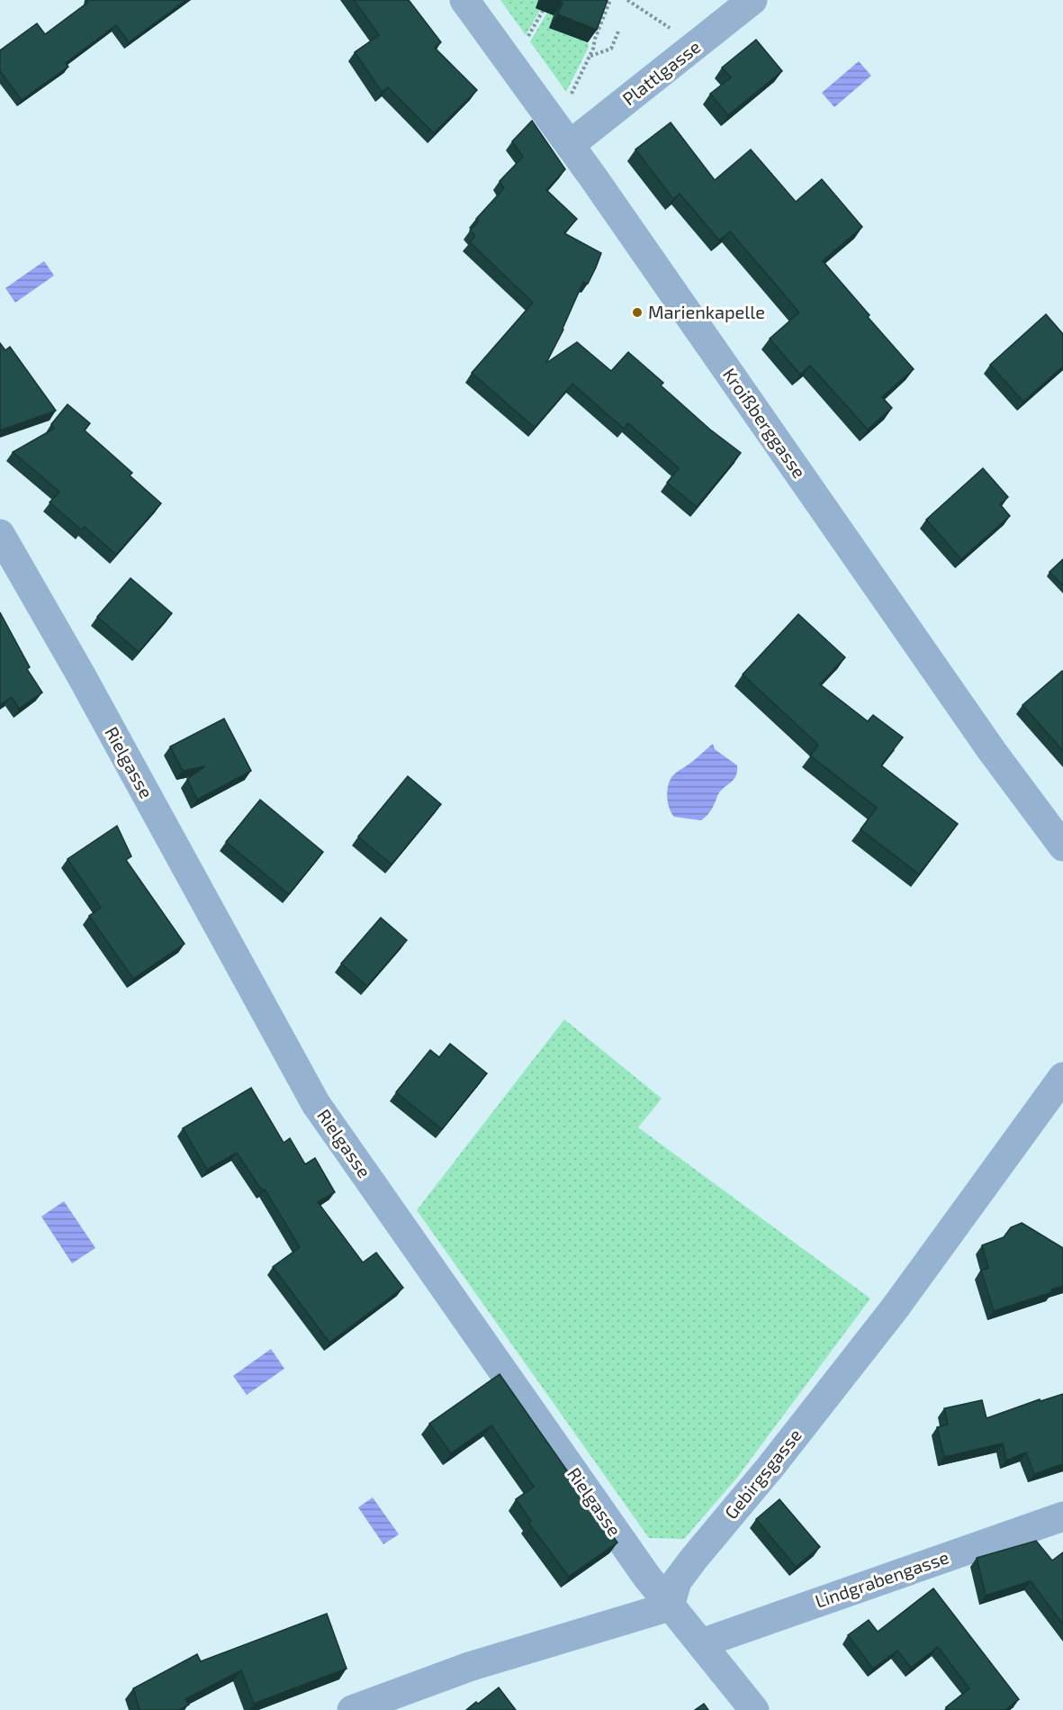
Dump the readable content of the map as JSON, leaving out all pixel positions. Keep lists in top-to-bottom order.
{
  "streets": {
    "street": [
      "Plattlgasse",
      "Kroißberggasse",
      "Rielgasse",
      "Gebirgsgasse",
      "Lindgrabengasse"
    ]
  },
  "crossings": [
    ["Plattlgasse", "Kroißberggasse"],
    ["Rielgasse", "Gebirgsgasse"],
    ["Rielgasse", "Lindgrabengasse"]
  ],
  "places": ["Marienkapelle"]
}
